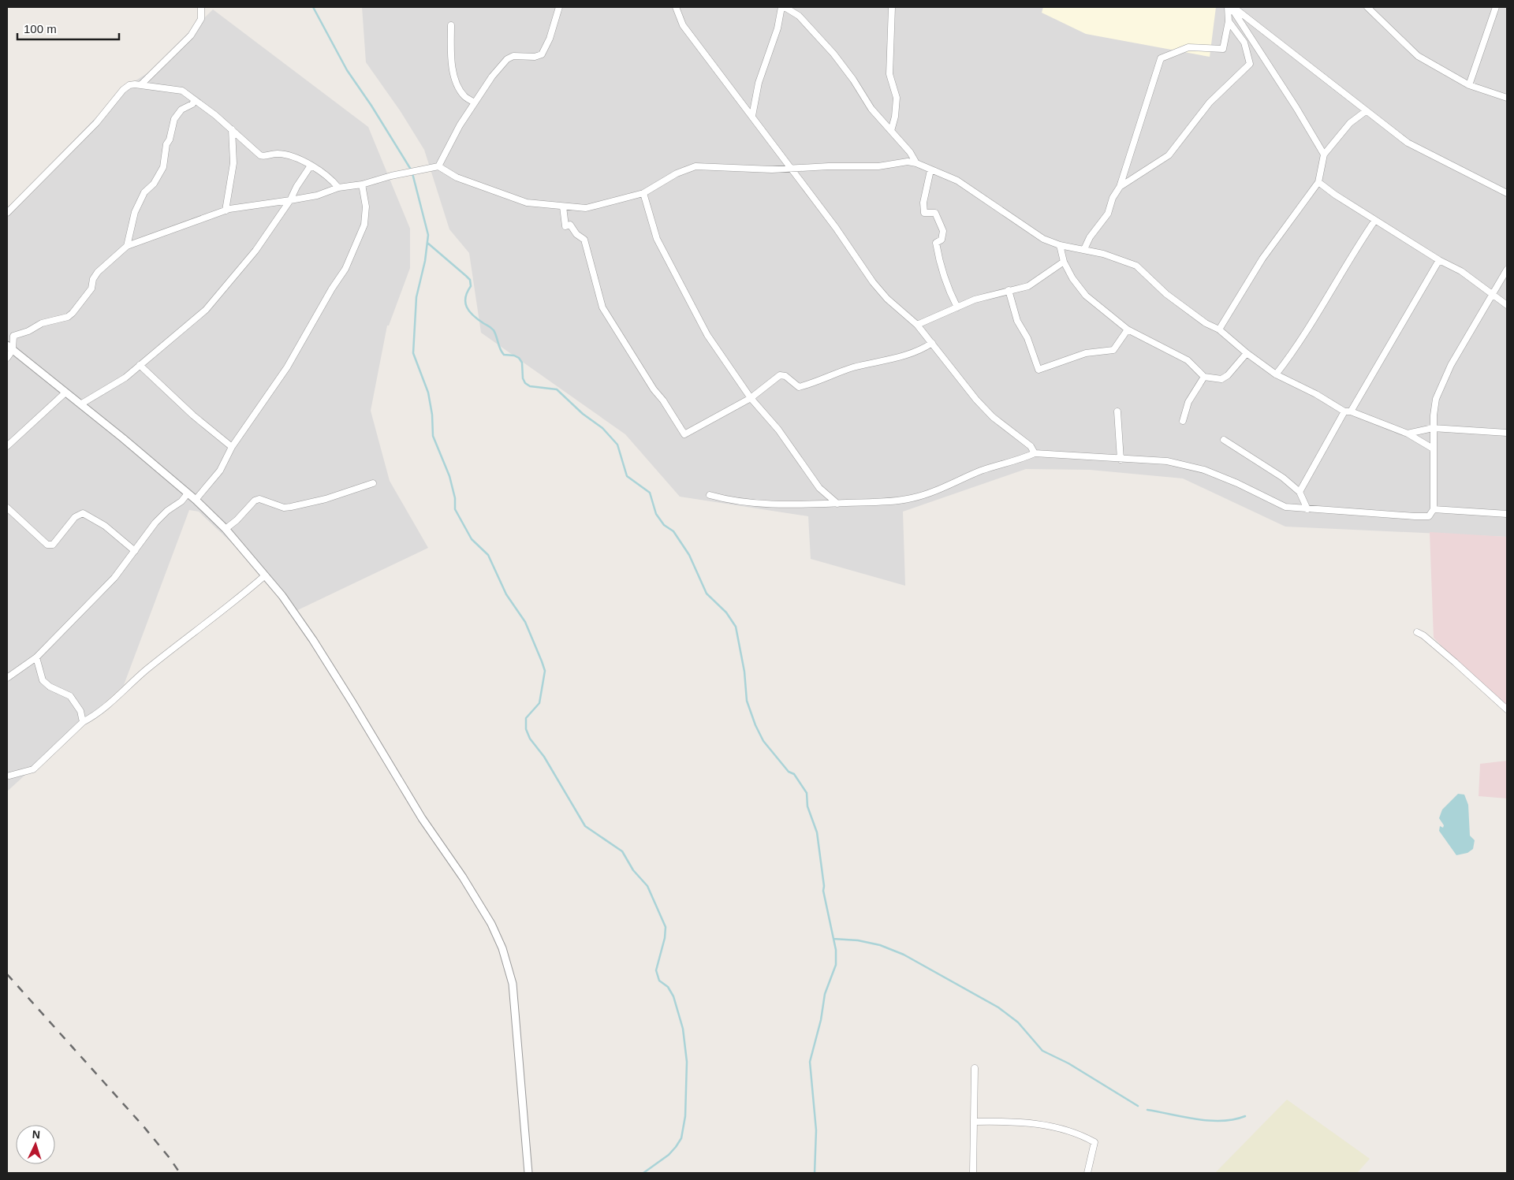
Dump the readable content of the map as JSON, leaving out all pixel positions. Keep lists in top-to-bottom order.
{
  "scale_bar": "100 m",
  "north": "top"
}
